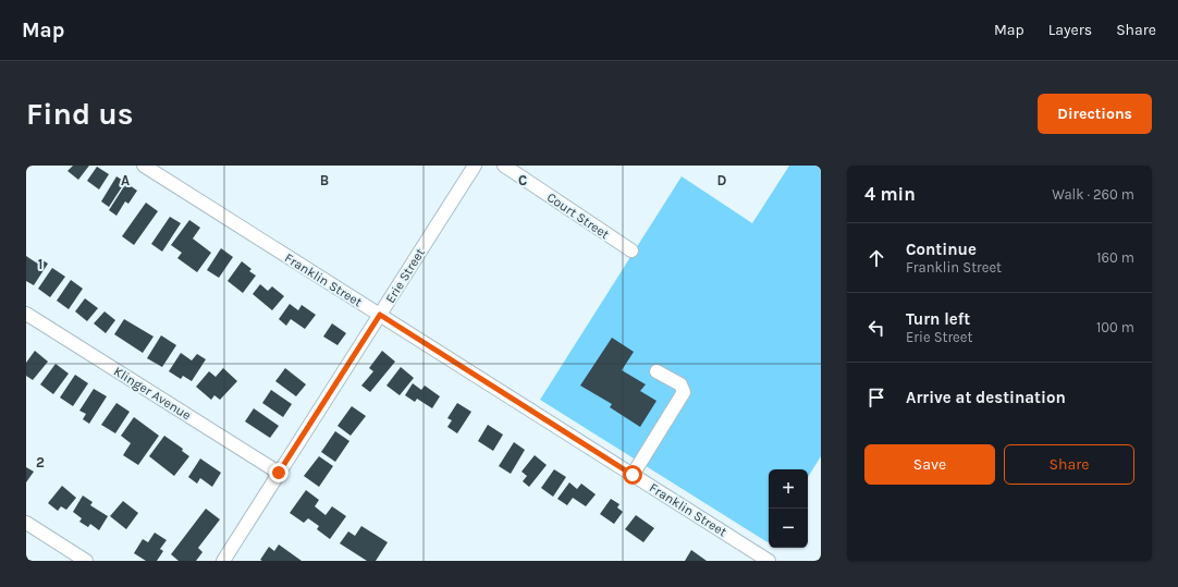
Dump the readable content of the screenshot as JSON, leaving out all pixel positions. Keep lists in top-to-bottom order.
{
  "streets": {
    "street": [
      "Court Street",
      "Erie Street",
      "Franklin Street",
      "Klinger Avenue"
    ]
  },
  "crossings": [
    ["Erie Street", "Franklin Street"],
    ["Erie Street", "Klinger Avenue"]
  ],
  "page": {
    "header": "Map",
    "nav": ["Map", "Layers", "Share"],
    "buttons": [
      "Directions",
      ["Save", "Share"]
    ],
    "title": "Find us",
    "heading": ["4 min", "Walk · 260 m"],
    "list": [
      ["Continue", "Franklin Street", "160 m"],
      ["Turn left", "Erie Street", "100 m"],
      "Arrive at destination"
    ],
    "map_buttons": ["+", "−"]
  },
  "grid": {
    "columns": [
      "A",
      "B",
      "C",
      "D"
    ],
    "rows": ["1", "2"]
  }
}
